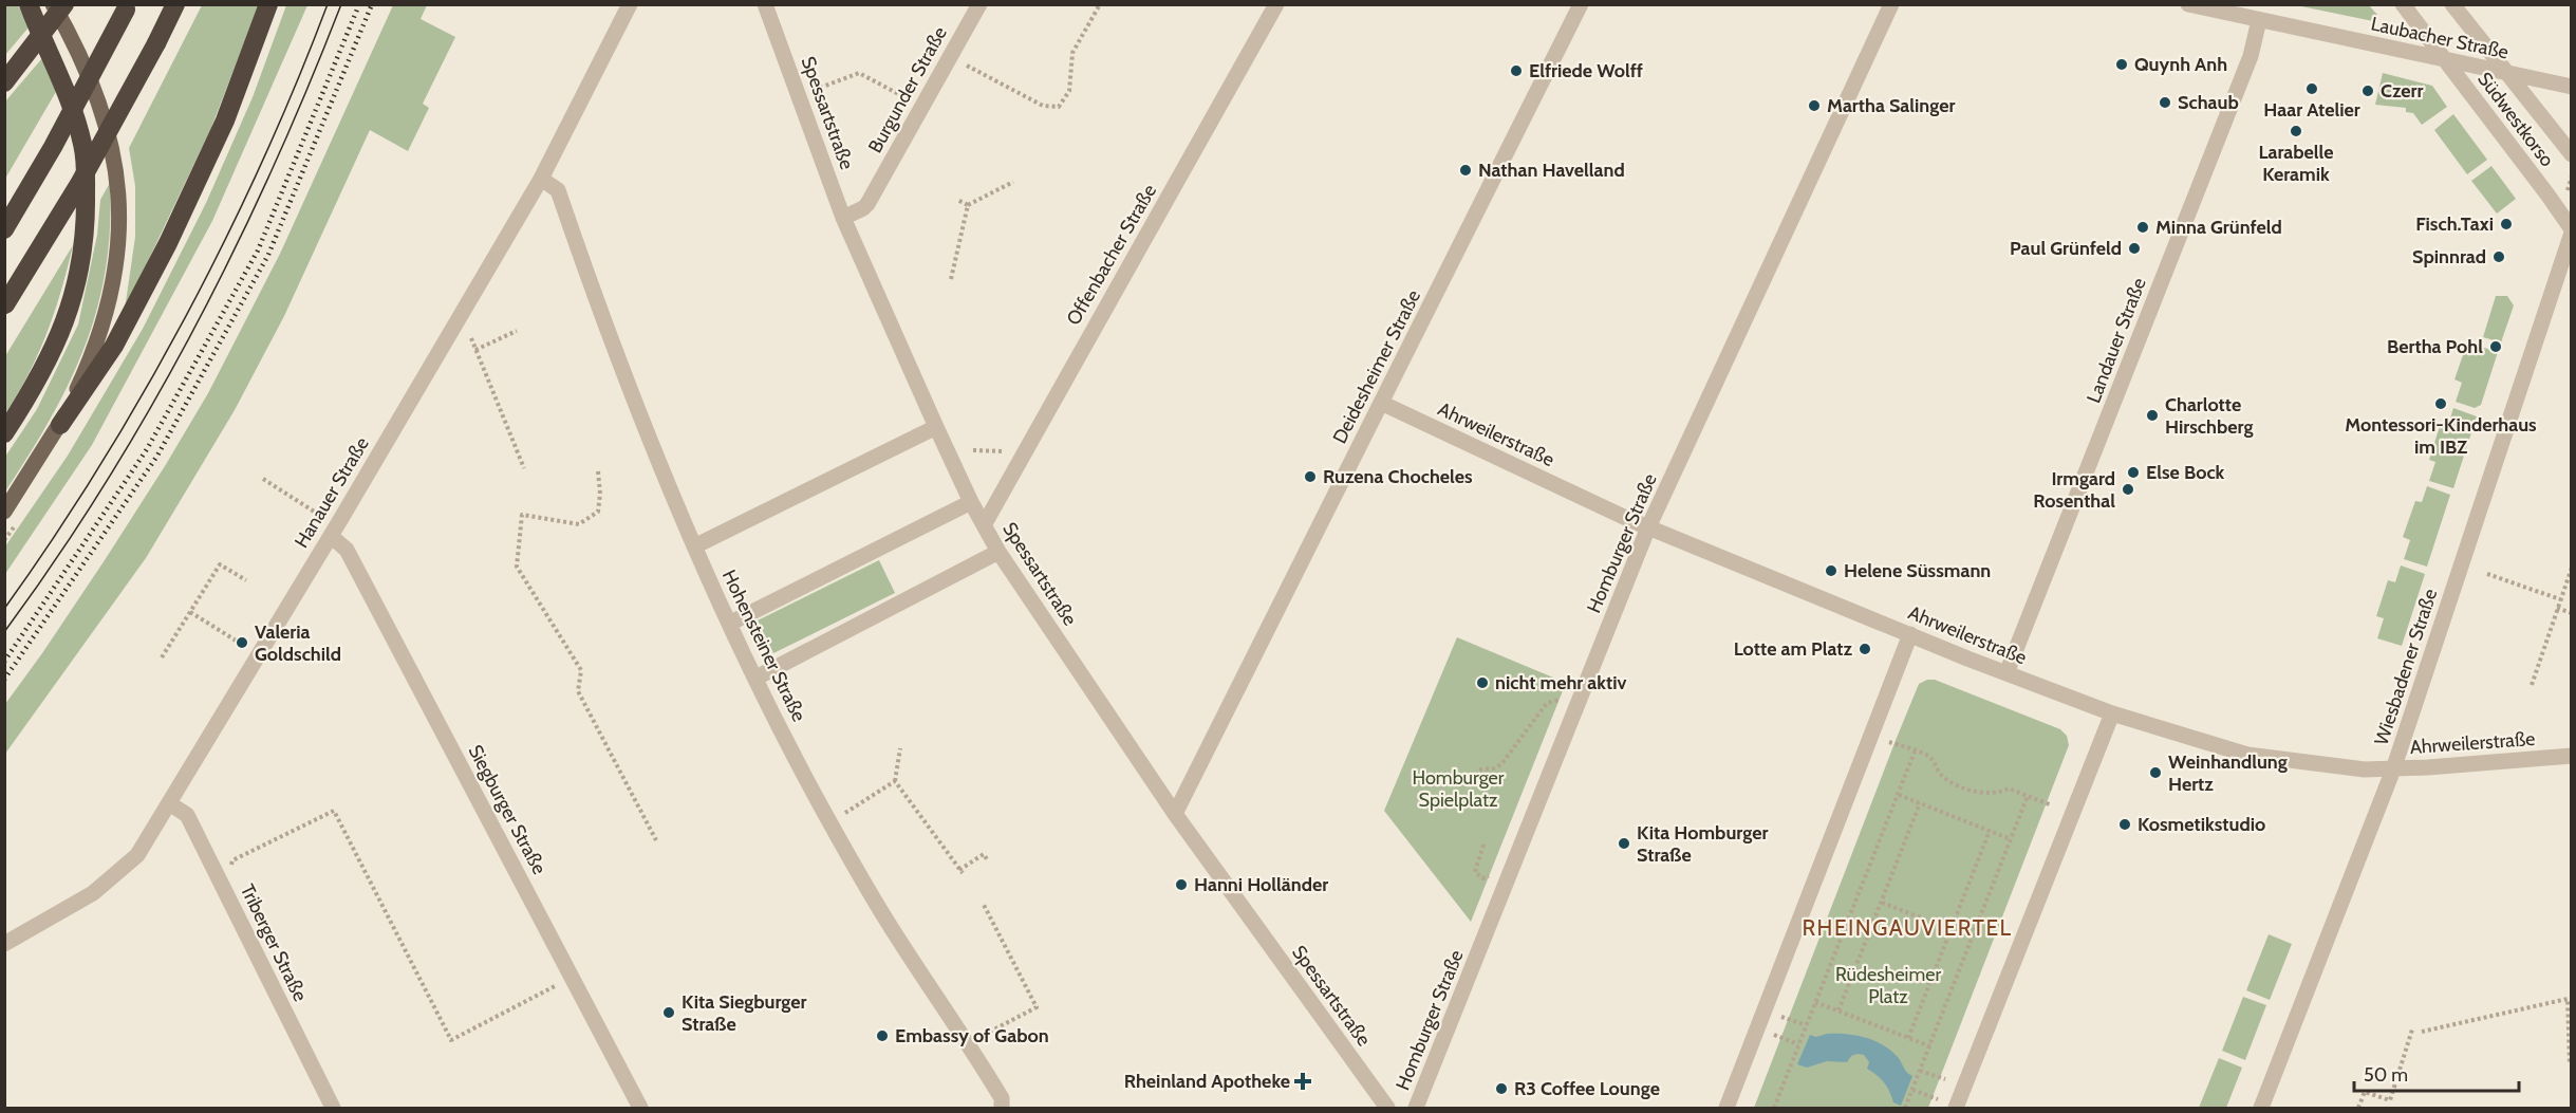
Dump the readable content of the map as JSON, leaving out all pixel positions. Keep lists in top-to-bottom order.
{
  "streets": {
    "street": [
      "Laubacher Straße",
      "Burgunder Straße",
      "Spessartstraße",
      "Südwestkorso",
      "Offenbacher Straße",
      "Landauer Straße",
      "Deidesheimer Straße",
      "Ahrweilerstraße",
      "Hanauer Straße",
      "Homburger Straße",
      "Hohensteiner Straße",
      "Wiesbadener Straße",
      "Siegburger Straße",
      "Triberger Straße"
    ]
  },
  "crossings": [
    ["Laubacher Straße", "Südwestkorso"],
    ["Laubacher Straße", "Landauer Straße"],
    ["Burgunder Straße", "Spessartstraße"],
    ["Spessartstraße", "Offenbacher Straße"],
    ["Spessartstraße", "Deidesheimer Straße"],
    ["Südwestkorso", "Wiesbadener Straße"],
    ["Landauer Straße", "Ahrweilerstraße"],
    ["Deidesheimer Straße", "Ahrweilerstraße"],
    ["Ahrweilerstraße", "Homburger Straße"],
    ["Ahrweilerstraße", "Wiesbadener Straße"],
    ["Hanauer Straße", "Hohensteiner Straße"],
    ["Hanauer Straße", "Siegburger Straße"],
    ["Hanauer Straße", "Triberger Straße"]
  ],
  "districts": ["RHEINGAUVIERTEL"],
  "parks": ["Homburger Spielplatz", "Rüdesheimer Platz"],
  "places": {
    "other": [
      "Quynh Anh",
      "Elfriede Wolff",
      "Haar Atelier",
      "Czerr",
      "Schaub",
      "Martha Salinger",
      "Larabelle Keramik",
      "Nathan Havelland",
      "Fisch.Taxi",
      "Minna Grünfeld",
      "Paul Grünfeld",
      "Spinnrad",
      "Bertha Pohl",
      "Montessori-Kinderhaus im IBZ",
      "Charlotte Hirschberg",
      "Else Bock",
      "Ruzena Chocheles",
      "Irmgard Rosenthal",
      "Helene Süssmann",
      "Valeria Goldschild",
      "Lotte am Platz",
      "nicht mehr aktiv",
      "Weinhandlung Hertz",
      "Kosmetikstudio",
      "Kita Homburger Straße",
      "Hanni Holländer",
      "Kita Siegburger Straße",
      "Embassy of Gabon",
      "R3 Coffee Lounge"
    ],
    "health": ["Rheinland Apotheke"]
  },
  "scale_bar": "50 m"
}
